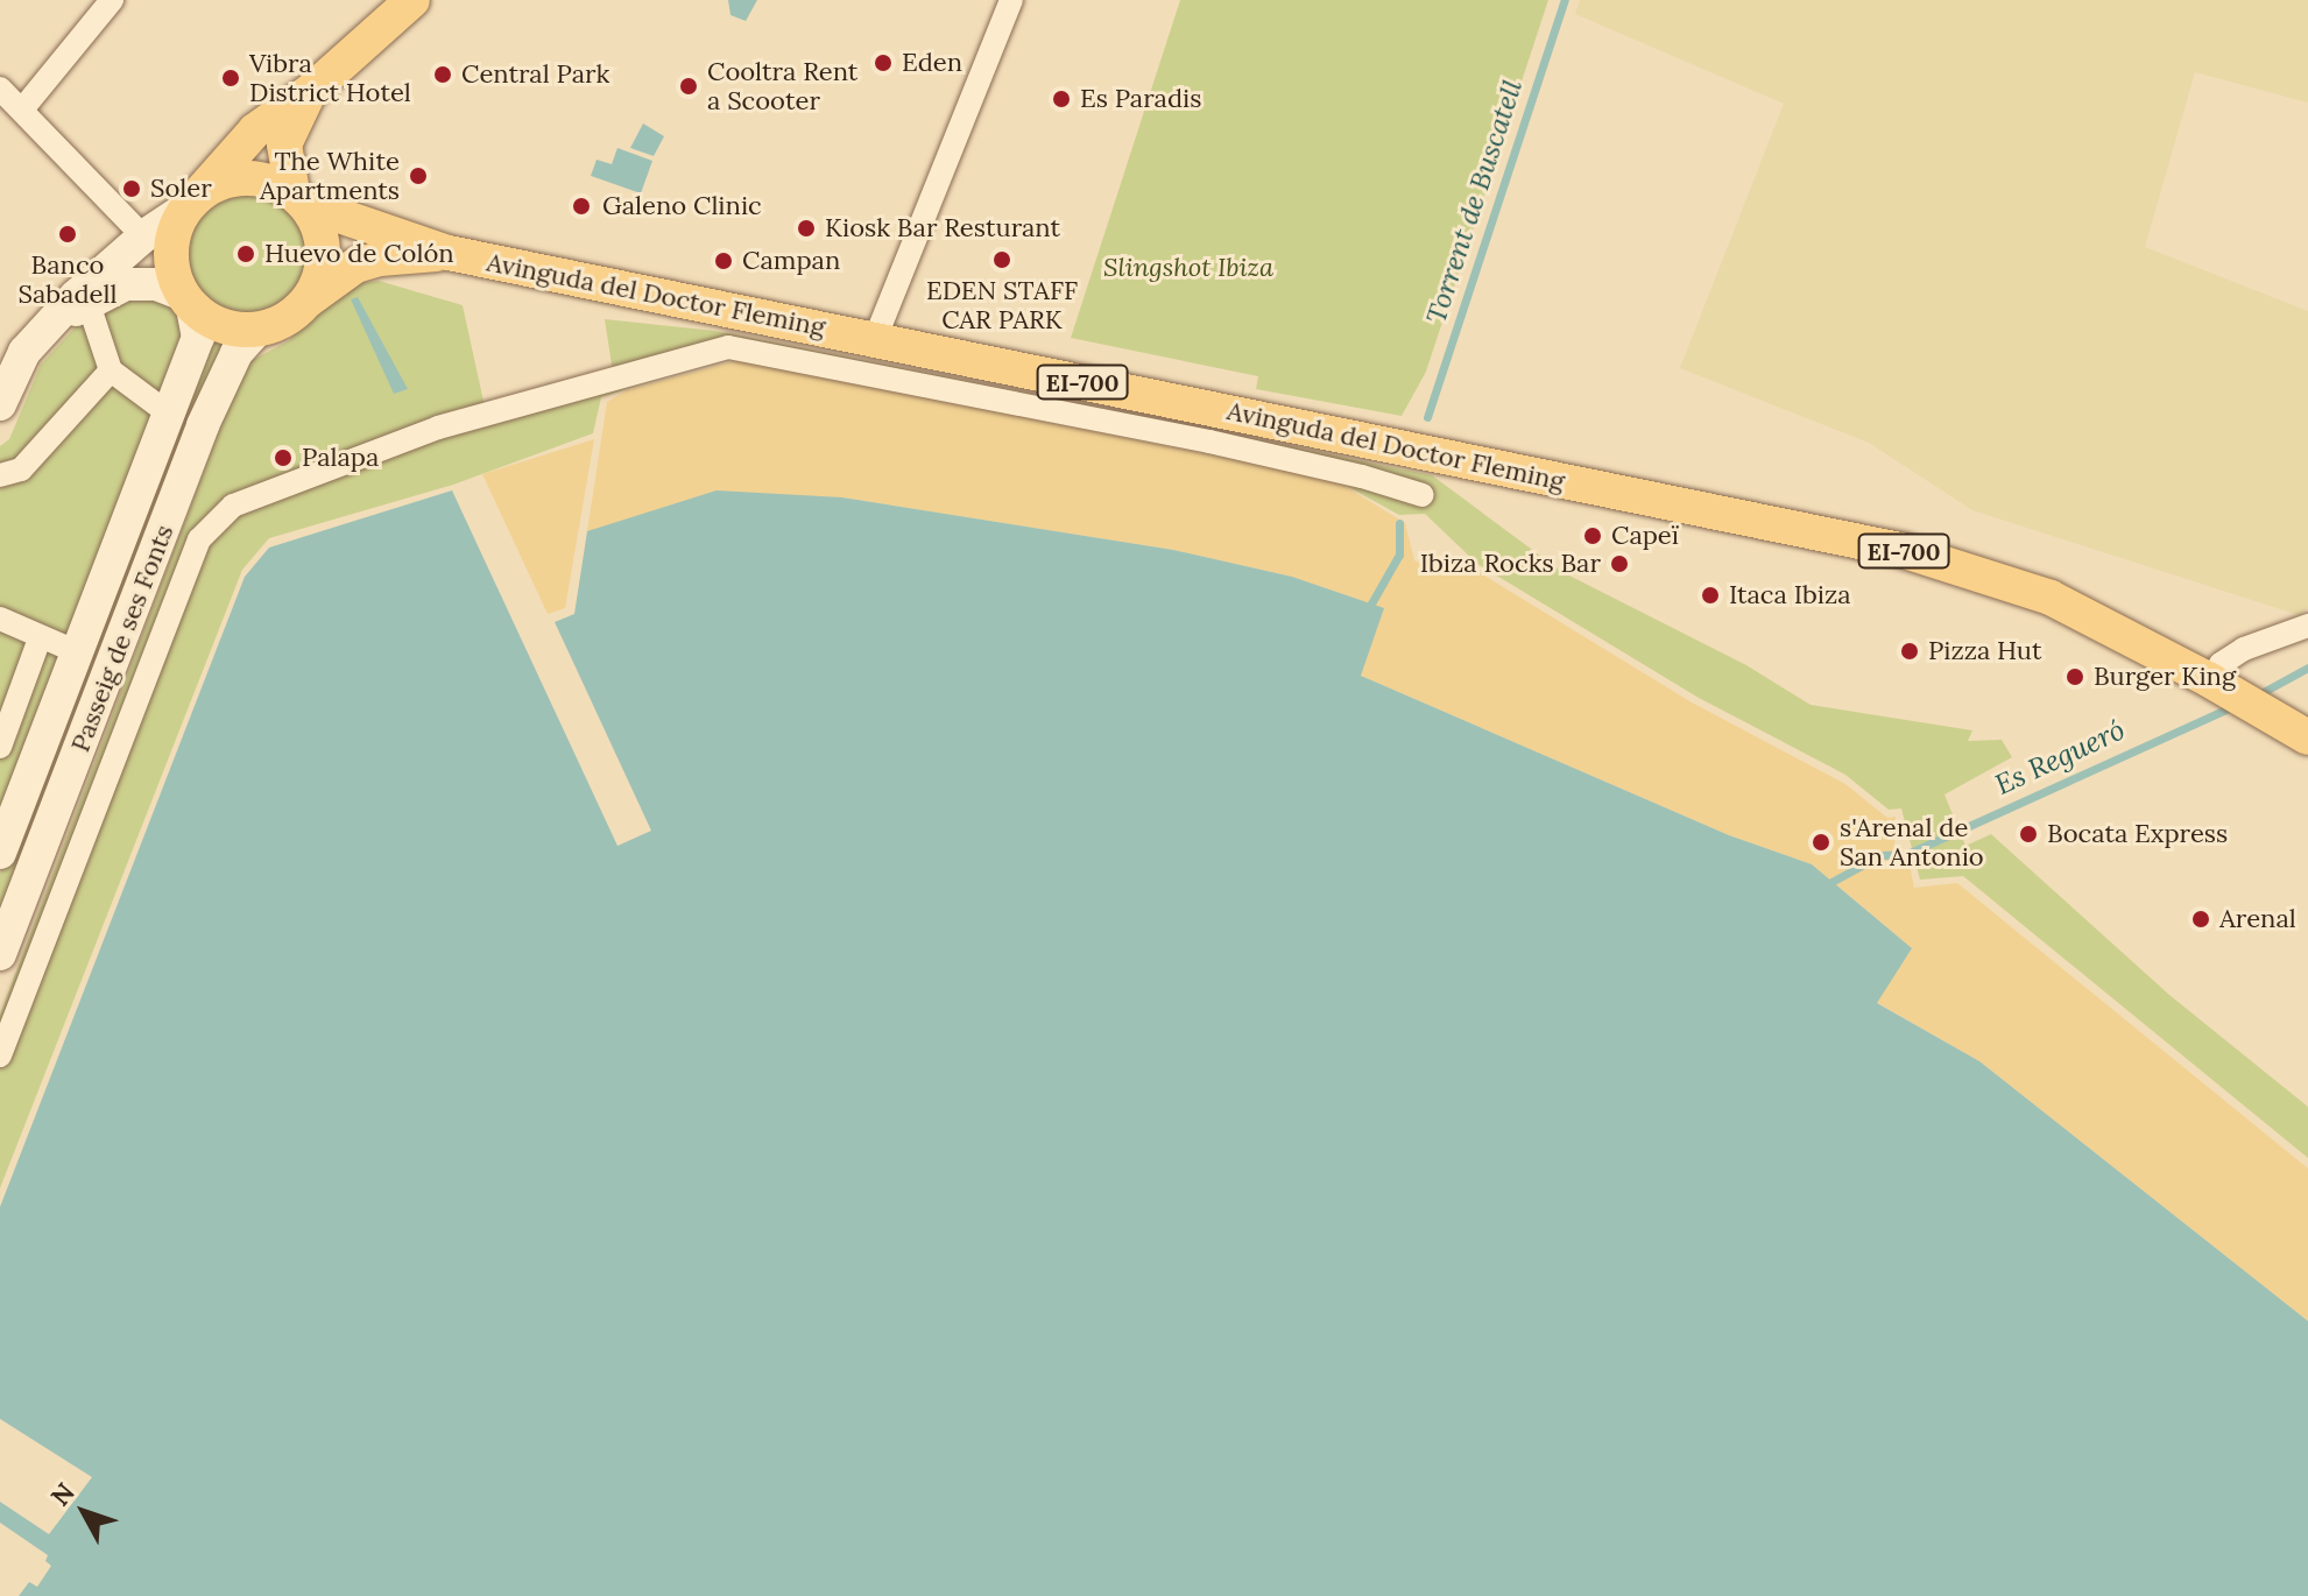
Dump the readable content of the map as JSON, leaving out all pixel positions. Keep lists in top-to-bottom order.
{
  "streets": {
    "main road": ["Avinguda del Doctor Fleming", "EI-700"],
    "street": ["Passeig de ses Fonts"]
  },
  "crossings": [
    ["Avinguda del Doctor Fleming", "Passeig de ses Fonts"]
  ],
  "water": ["Torrent de Buscatell", "Es Regueró"],
  "parks": ["Slingshot Ibiza"],
  "places": [
    "Eden",
    "Central Park",
    "Vibra District Hotel",
    "Cooltra Rent a Scooter",
    "Es Paradis",
    "The White Apartments",
    "Soler",
    "Galeno Clinic",
    "Kiosk Bar Resturant",
    "Banco Sabadell",
    "Huevo de Colón",
    "EDEN STAFF CAR PARK",
    "Campan",
    "Palapa",
    "Capeï",
    "Ibiza Rocks Bar",
    "Itaca Ibiza",
    "Pizza Hut",
    "Burger King",
    "Bocata Express",
    "s'Arenal de San Antonio",
    "Arenal"
  ],
  "north": "top left"
}
